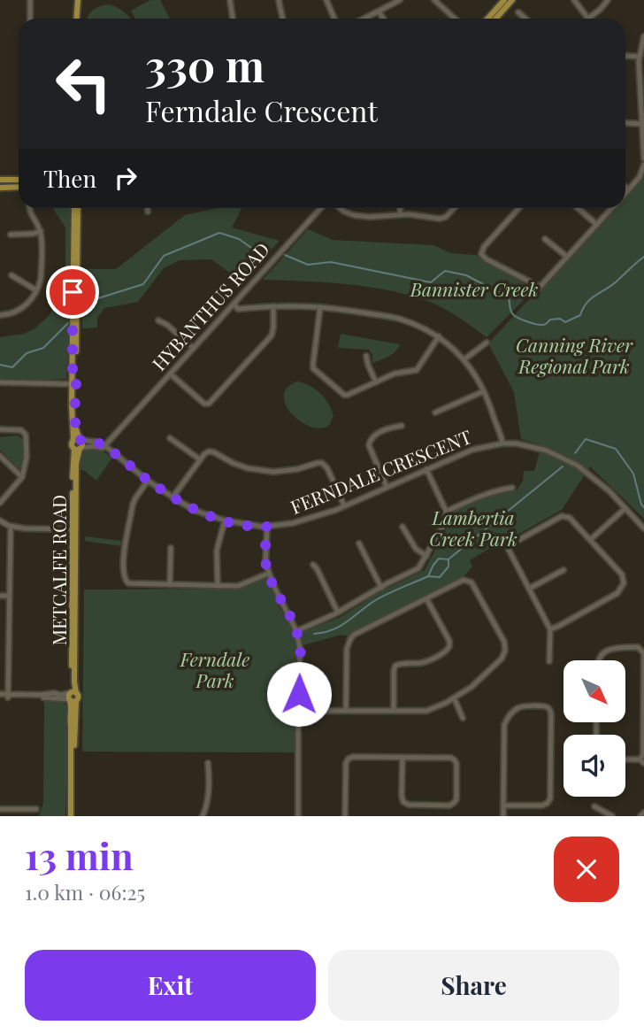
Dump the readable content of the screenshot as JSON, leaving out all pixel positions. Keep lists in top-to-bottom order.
{
  "streets": {
    "main road": ["METCALFE ROAD"],
    "street": ["HYBANTHUS ROAD", "FERNDALE CRESCENT"]
  },
  "crossings": [
    ["HYBANTHUS ROAD", "FERNDALE CRESCENT"],
    ["FERNDALE CRESCENT", "METCALFE ROAD"]
  ],
  "parks": [
    "Bannister Creek",
    "Canning River Regional Park",
    "Lambertia Creek Park",
    "Ferndale Park"
  ],
  "north": "bottom right",
  "page": {
    "turn": ["330 m", "Ferndale Crescent"],
    "then": "Then",
    "heading": ["13 min", "1.0 km · 06:25"],
    "buttons": ["Exit", "Share"]
  }
}
